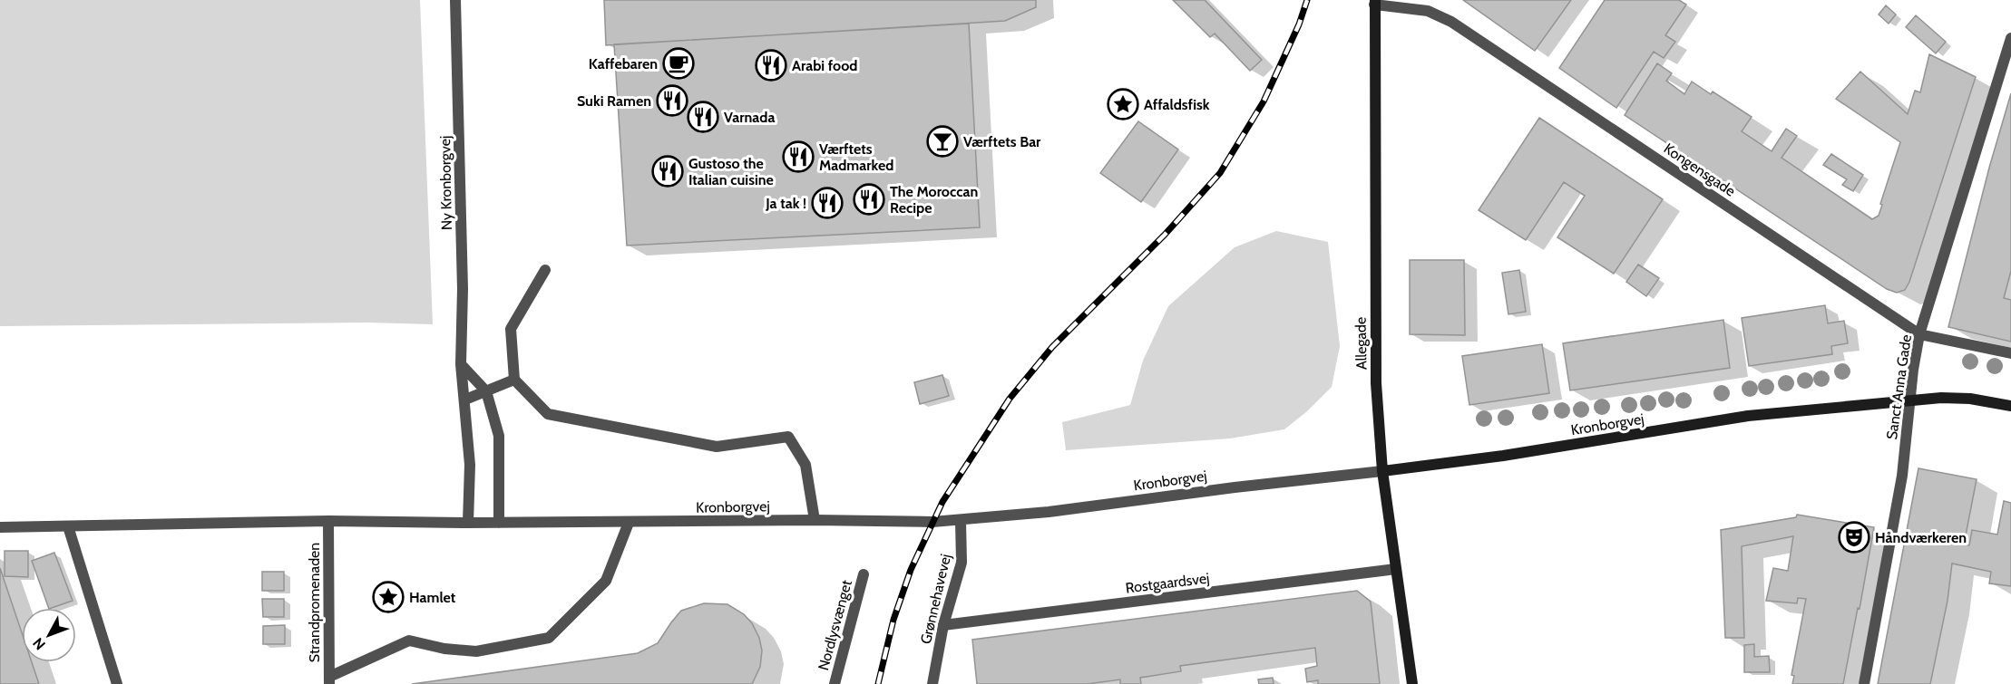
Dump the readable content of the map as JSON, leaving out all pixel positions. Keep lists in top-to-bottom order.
{
  "streets": {
    "main road": ["Allegade", "Kronborgvej"],
    "street": [
      "Kongensgade",
      "Ny Kronborgvej",
      "Sanct Anna Gade",
      "Rostgaardsvej",
      "Grønnehavevej",
      "Strandpromenaden",
      "Nordlysvænget"
    ]
  },
  "crossings": [
    ["Kongensgade", "Allegade"],
    ["Kongensgade", "Sanct Anna Gade"],
    ["Ny Kronborgvej", "Kronborgvej"],
    ["Allegade", "Kronborgvej"],
    ["Allegade", "Rostgaardsvej"],
    ["Sanct Anna Gade", "Kronborgvej"],
    ["Kronborgvej", "Grønnehavevej"],
    ["Kronborgvej", "Strandpromenaden"],
    ["Rostgaardsvej", "Grønnehavevej"]
  ],
  "places": {
    "cafe": ["Kaffebaren"],
    "restaurant": [
      "Arabi food",
      "Suki Ramen",
      "Varnada",
      "Værftets Madmarked",
      "Gustoso the Italian cuisine",
      "The Moroccan Recipe",
      "Ja tak !"
    ],
    "place": ["Affaldsfisk", "Hamlet"],
    "bar": ["Værftets Bar"],
    "theatre": ["Håndværkeren"]
  },
  "north": "bottom left"
}
